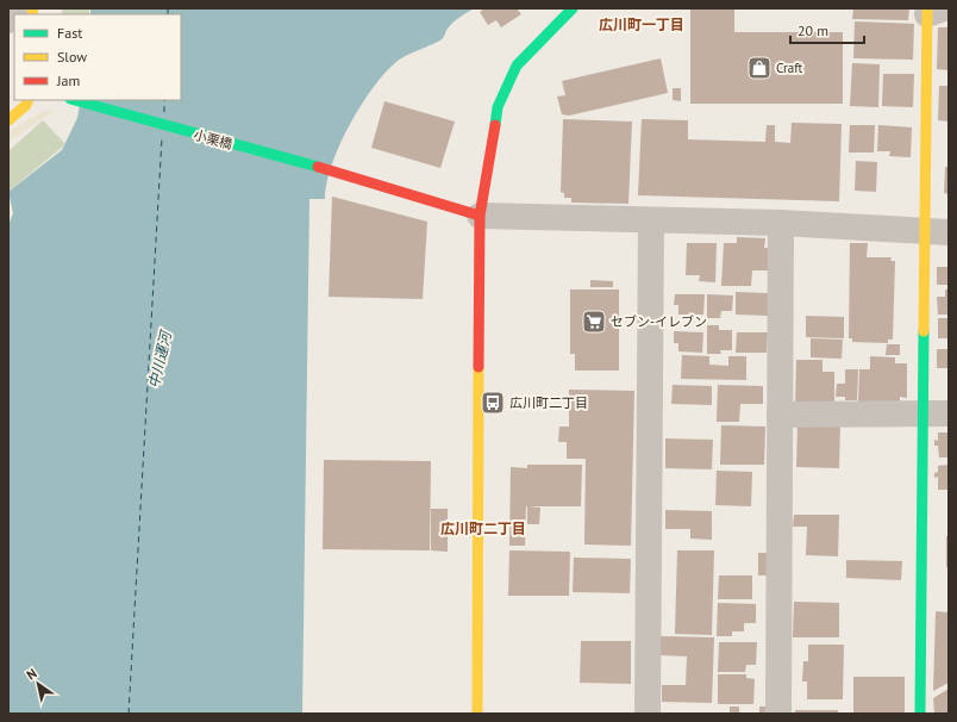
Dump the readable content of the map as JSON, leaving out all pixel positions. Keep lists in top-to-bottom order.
{
  "streets": {
    "street": ["小栗橋"]
  },
  "districts": ["広川町一丁目", "広川町二丁目"],
  "water": ["中川運河"],
  "places": {
    "shop": ["Craft"],
    "supermarket": ["セブン-イレブン"],
    "bus stop": ["広川町二丁目"]
  },
  "legend": ["Fast", "Slow", "Jam"],
  "scale_bar": "20 m",
  "north": "top left"
}
